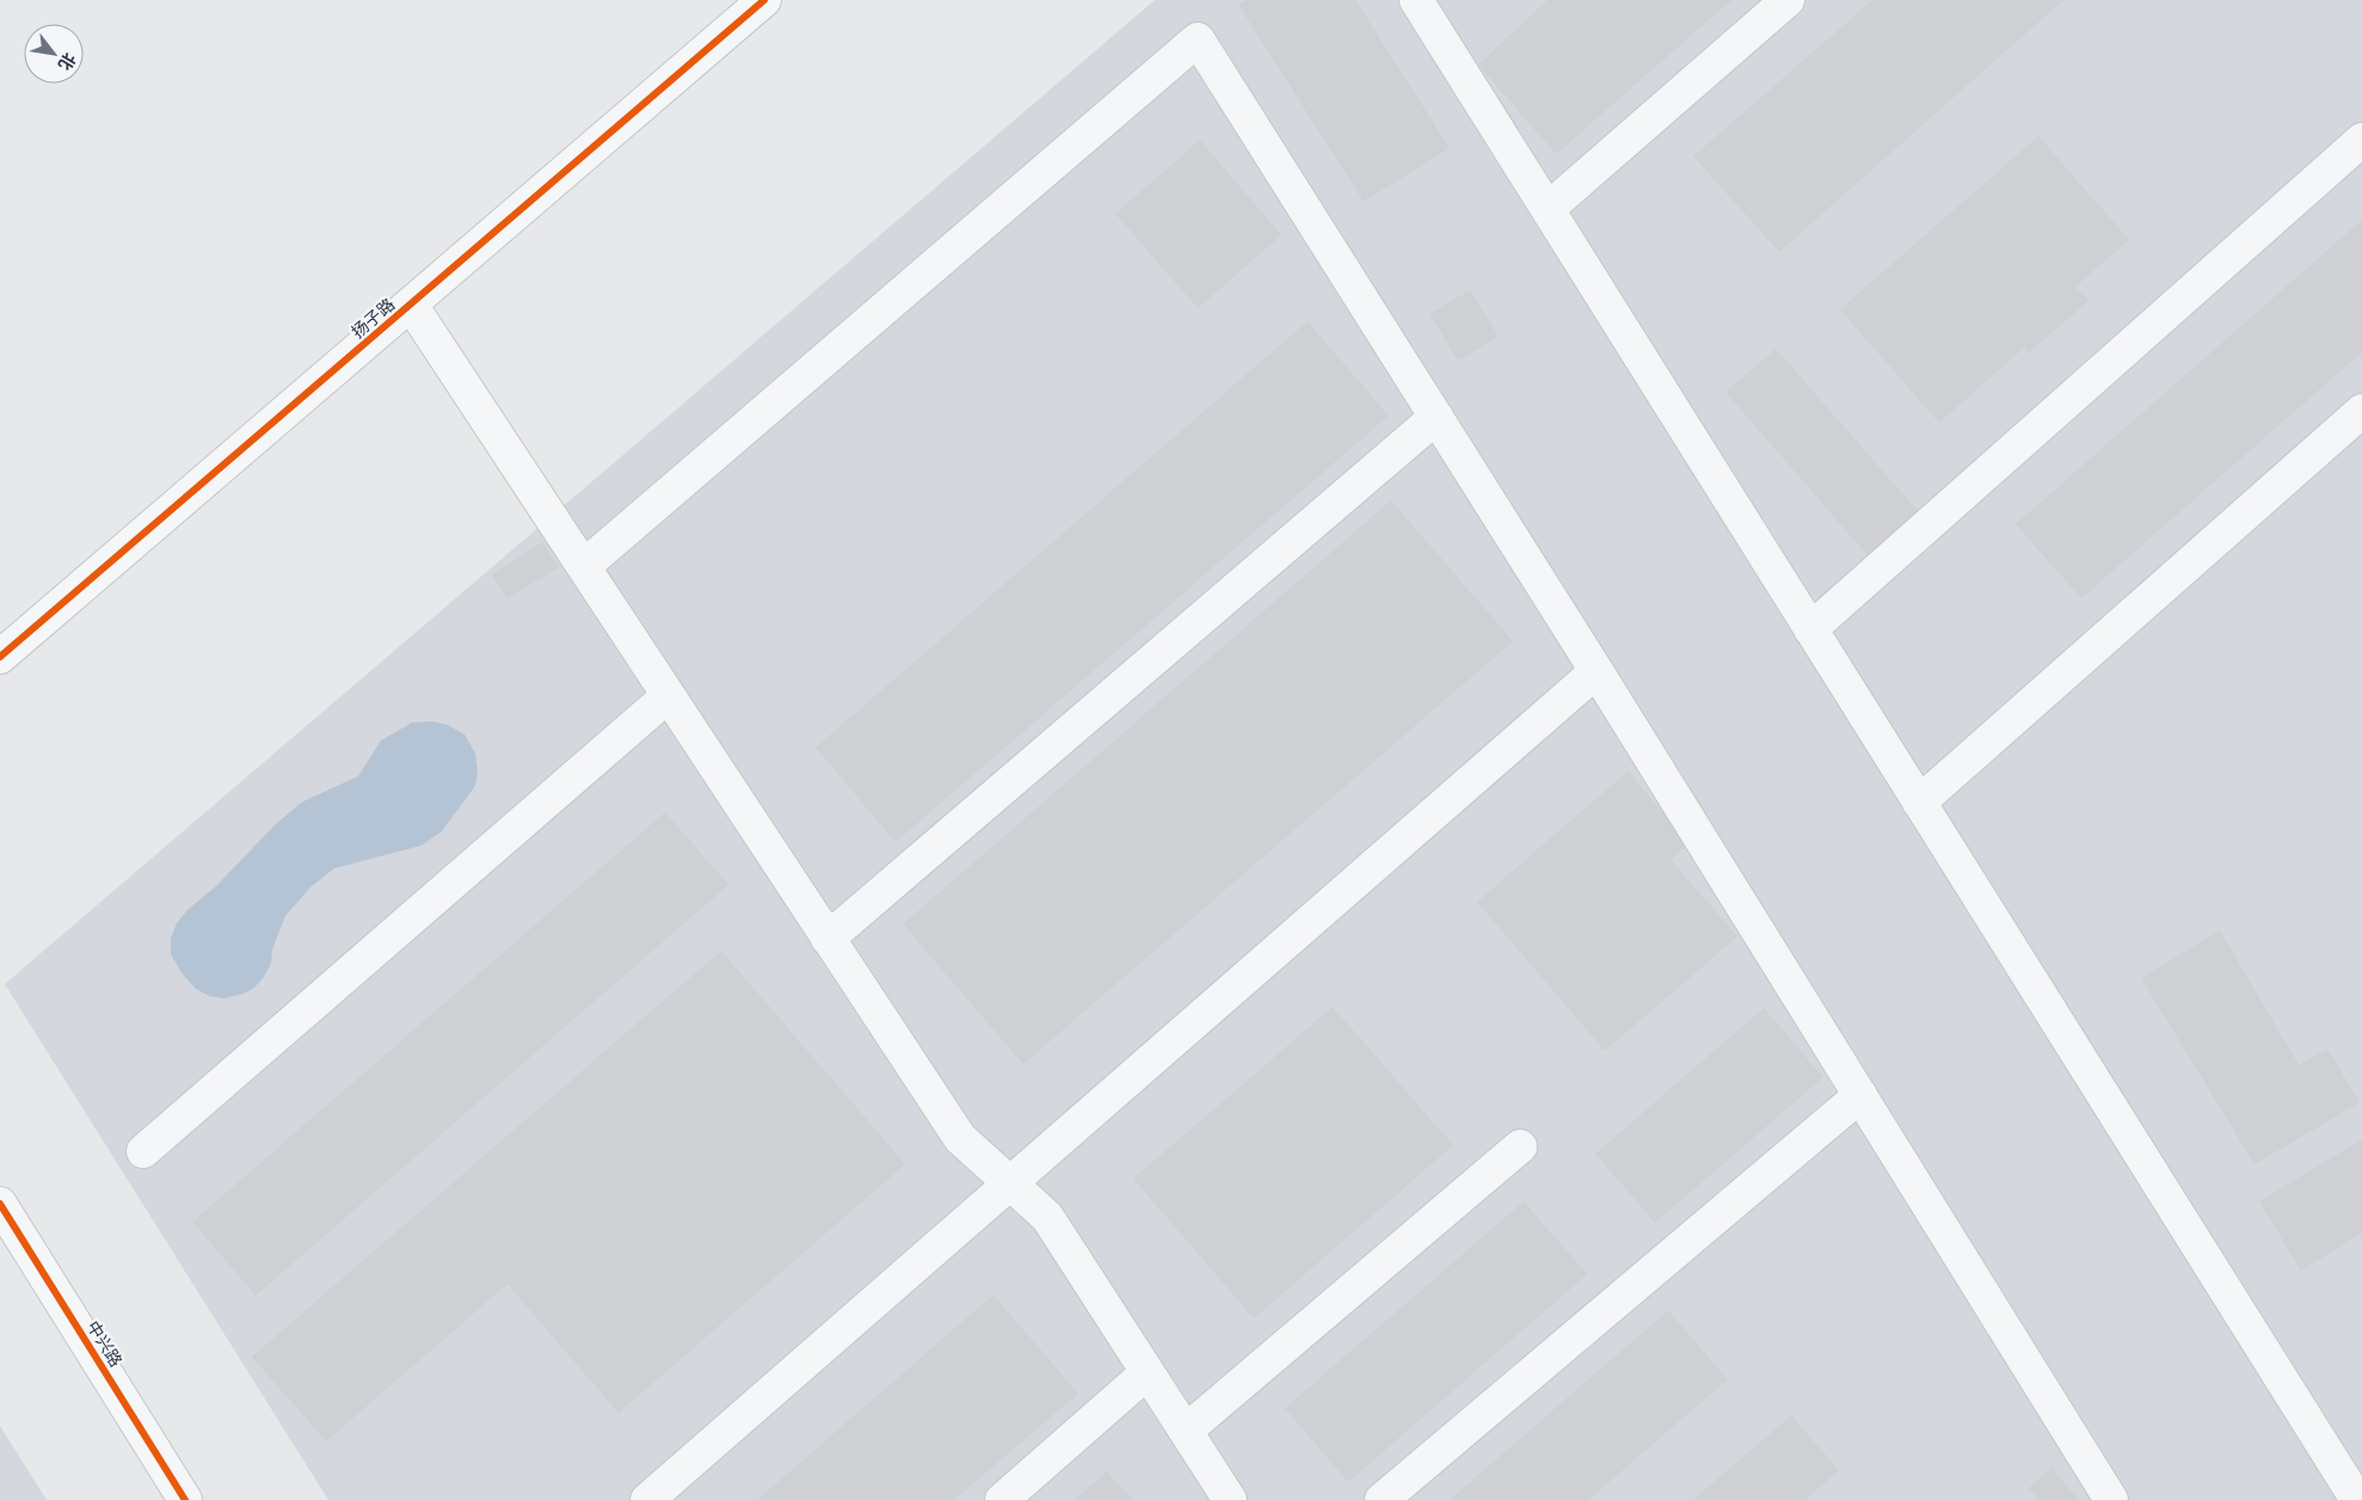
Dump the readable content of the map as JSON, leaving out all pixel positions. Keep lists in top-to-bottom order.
{
  "streets": {
    "street": ["扬子路", "中兴路"]
  },
  "north": "bottom right"
}
